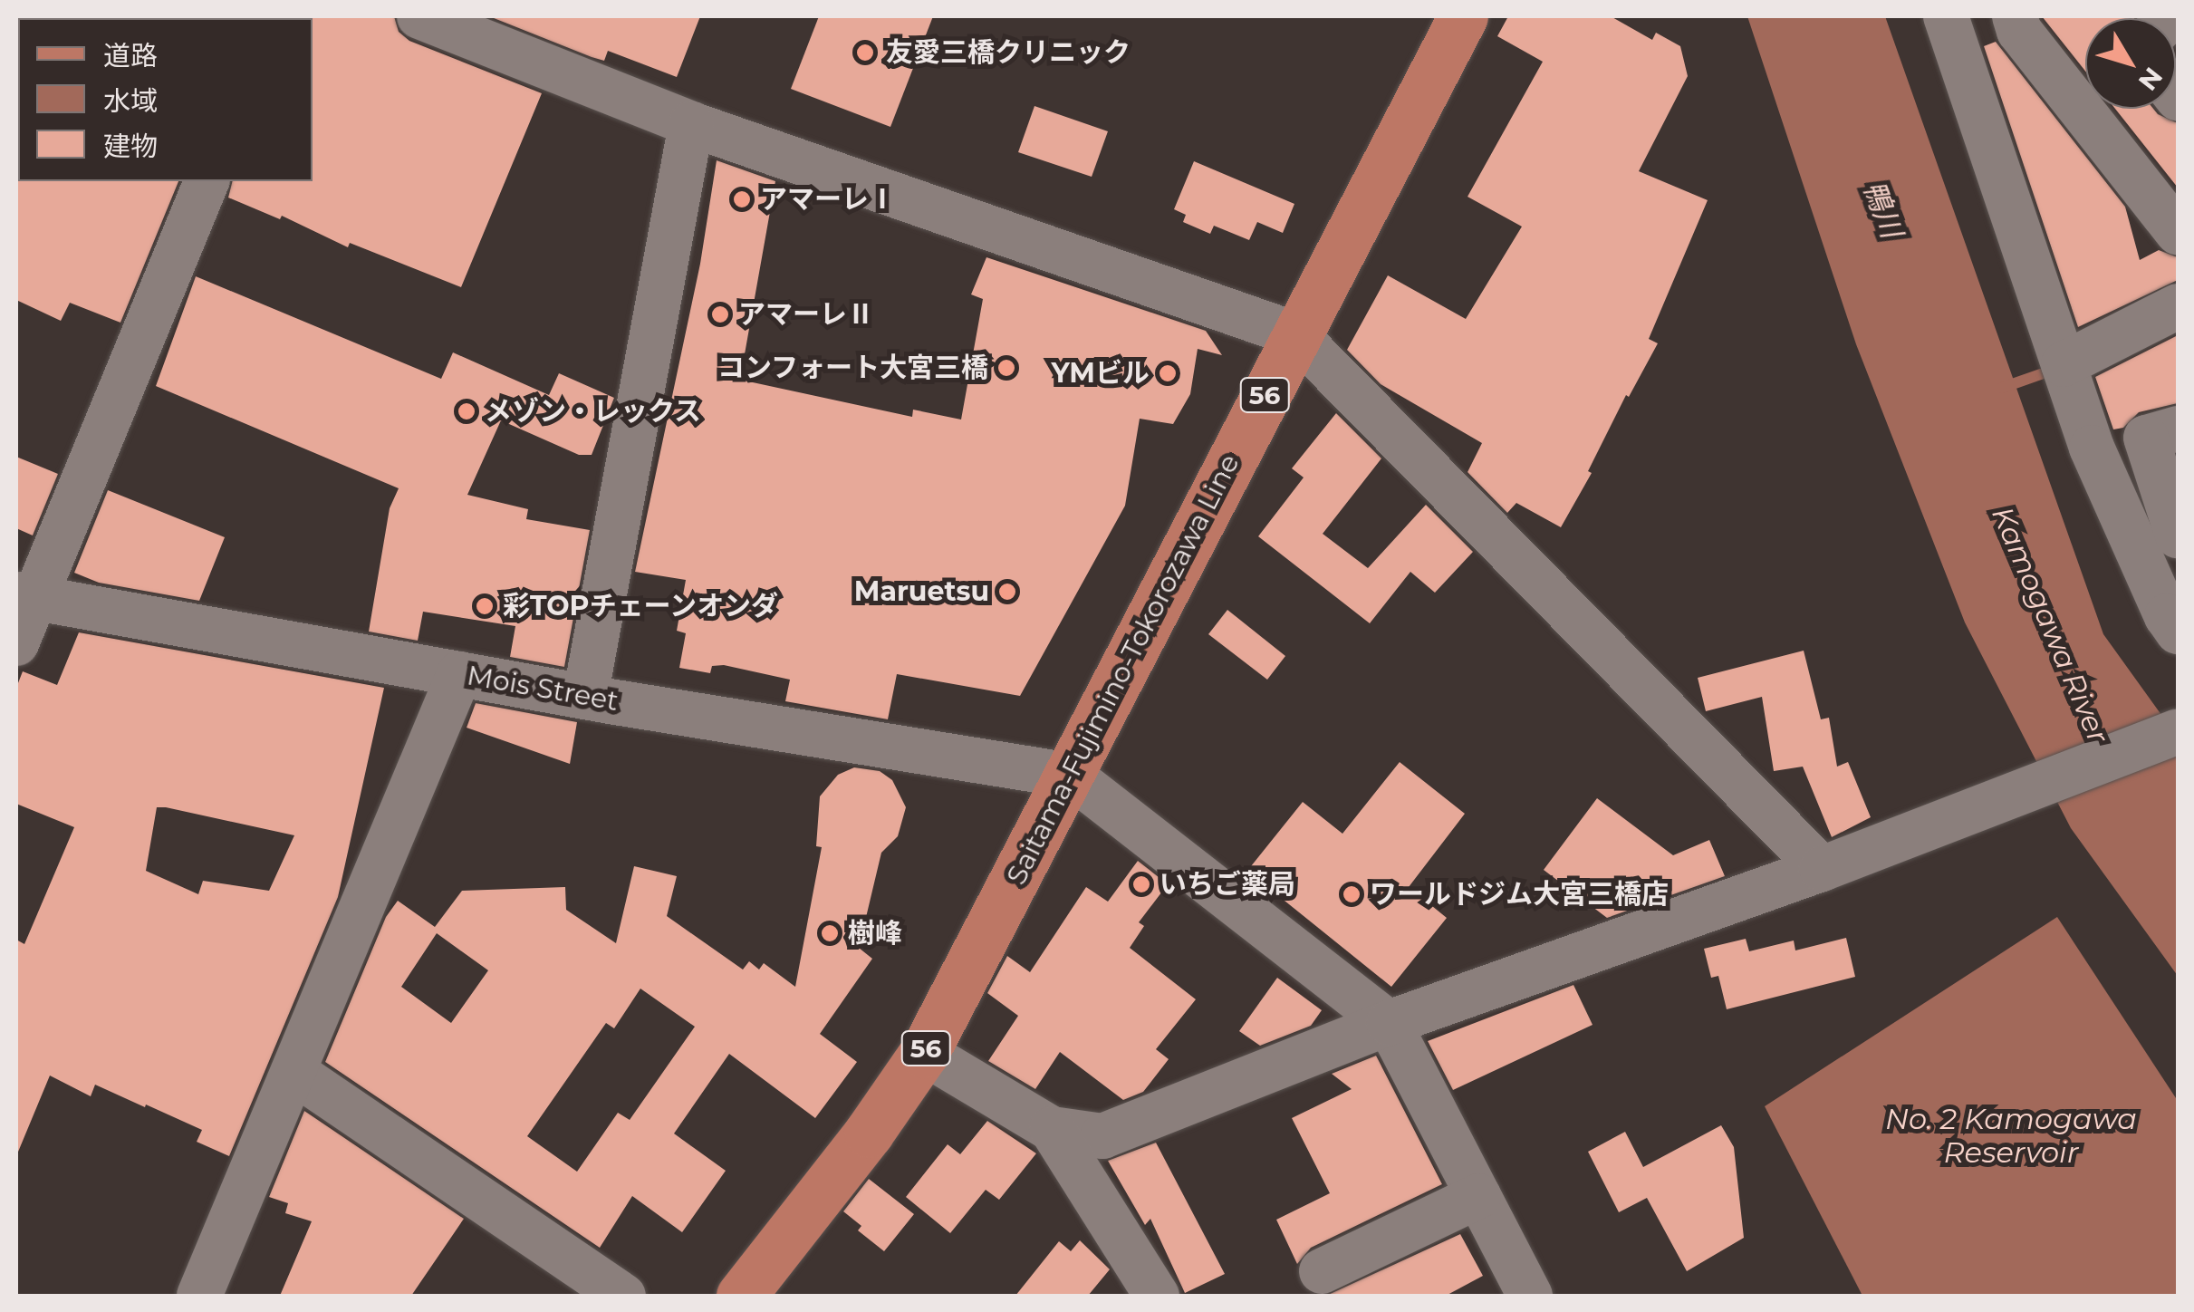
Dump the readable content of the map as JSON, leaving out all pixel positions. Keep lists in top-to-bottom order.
{
  "streets": {
    "main road": ["56", "Saitama-Fujimino-Tokorozawa Line"],
    "street": ["Mois Street"]
  },
  "crossings": [
    ["Saitama-Fujimino-Tokorozawa Line", "Mois Street"]
  ],
  "water": ["鴨川", "Kamogawa River", "No. 2 Kamogawa Reservoir"],
  "places": [
    "友愛三橋クリニック",
    "アマーレⅠ",
    "アマーレⅡ",
    "コンフォート大宮三橋",
    "YMビル",
    "メゾン・レックス",
    "Maruetsu",
    "彩TOPチェーンオンダ",
    "いちご薬局",
    "ワールドジム大宮三橋店",
    "樹峰"
  ],
  "legend": ["道路", "水域", "建物"],
  "north": "bottom right"
}
